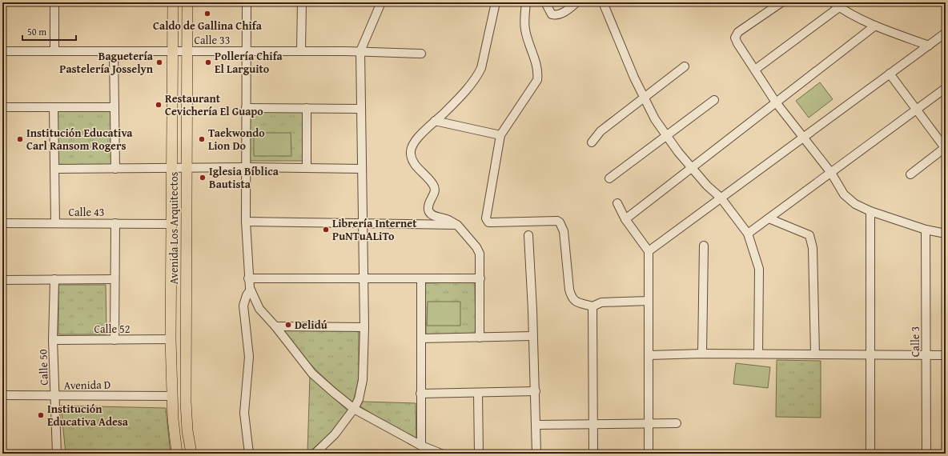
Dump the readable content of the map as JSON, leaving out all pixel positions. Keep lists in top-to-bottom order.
{
  "streets": {
    "main road": ["Avenida Los Arquitectos"],
    "street": [
      "Calle 33",
      "Calle 43",
      "Calle 52",
      "Calle 3",
      "Calle 50",
      "Avenida D"
    ]
  },
  "crossings": [
    ["Calle 33", "Avenida Los Arquitectos"],
    ["Calle 43", "Avenida Los Arquitectos"],
    ["Avenida Los Arquitectos", "Calle 52"],
    ["Avenida Los Arquitectos", "Avenida D"],
    ["Calle 52", "Calle 50"],
    ["Calle 50", "Avenida D"]
  ],
  "places": [
    "Caldo de Gallina Chifa",
    "Baguetería Pastelería Josselyn",
    "Pollería Chifa El Larguito",
    "Restaurant Cevichería El Guapo",
    "Institución Educativa Carl Ransom Rogers",
    "Taekwondo Lion Do",
    "Iglesia Bíblica Bautista",
    "Librería Internet PuNTuALiTo",
    "Delidú",
    "Institución Educativa Adesa"
  ],
  "scale_bar": "50 m"
}
